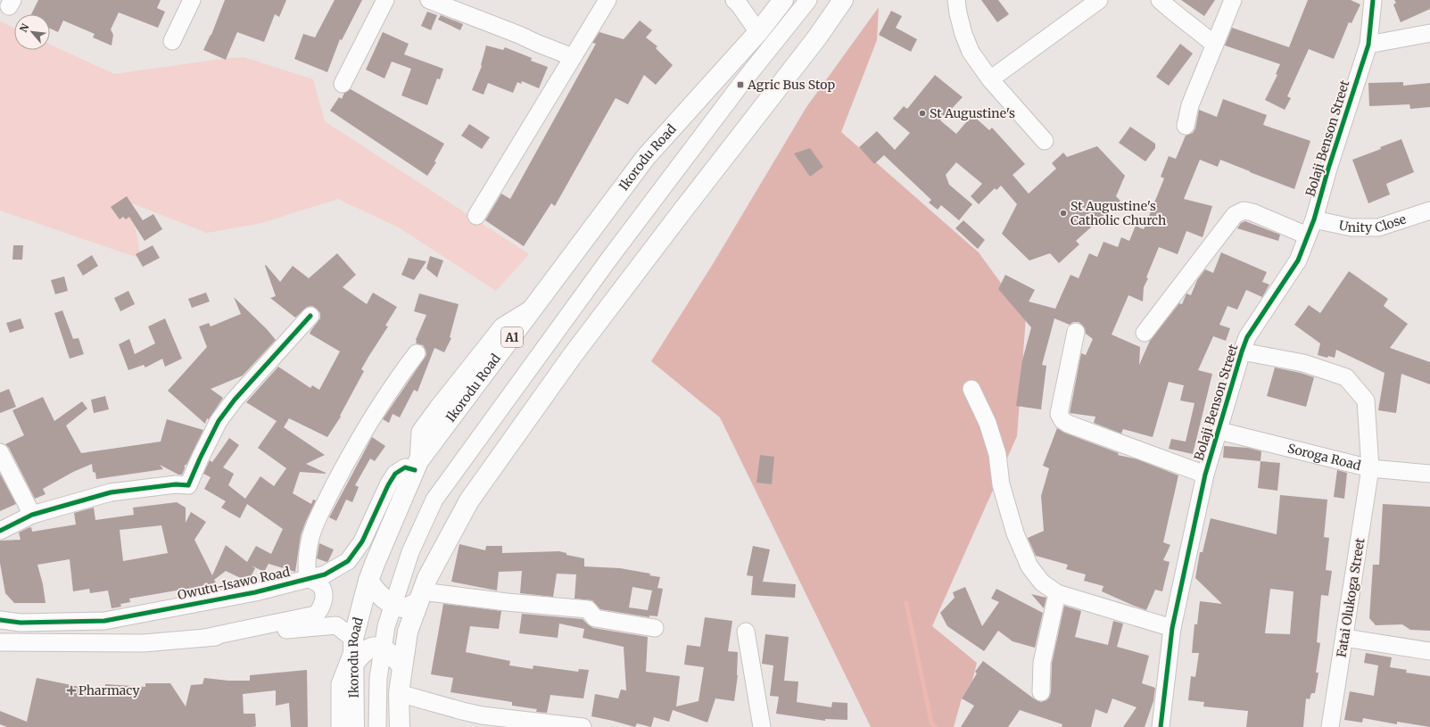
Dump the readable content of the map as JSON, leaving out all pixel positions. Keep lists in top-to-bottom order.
{
  "streets": {
    "highway": ["Ikorodu Road", "A1"],
    "street": [
      "Bolaji Benson Street",
      "Unity Close",
      "Soroga Road",
      "Owutu-Isawo Road",
      "Fatai Olukoga Street"
    ]
  },
  "crossings": [
    ["Bolaji Benson Street", "Unity Close"],
    ["Bolaji Benson Street", "Soroga Road"],
    ["Bolaji Benson Street", "Fatai Olukoga Street"],
    ["Ikorodu Road", "Owutu-Isawo Road"],
    ["Soroga Road", "Fatai Olukoga Street"]
  ],
  "places": {
    "transit": ["Agric Bus Stop"],
    "other": ["St Augustine's", "St Augustine's Catholic Church"],
    "health": ["Pharmacy"]
  },
  "north": "top left"
}
